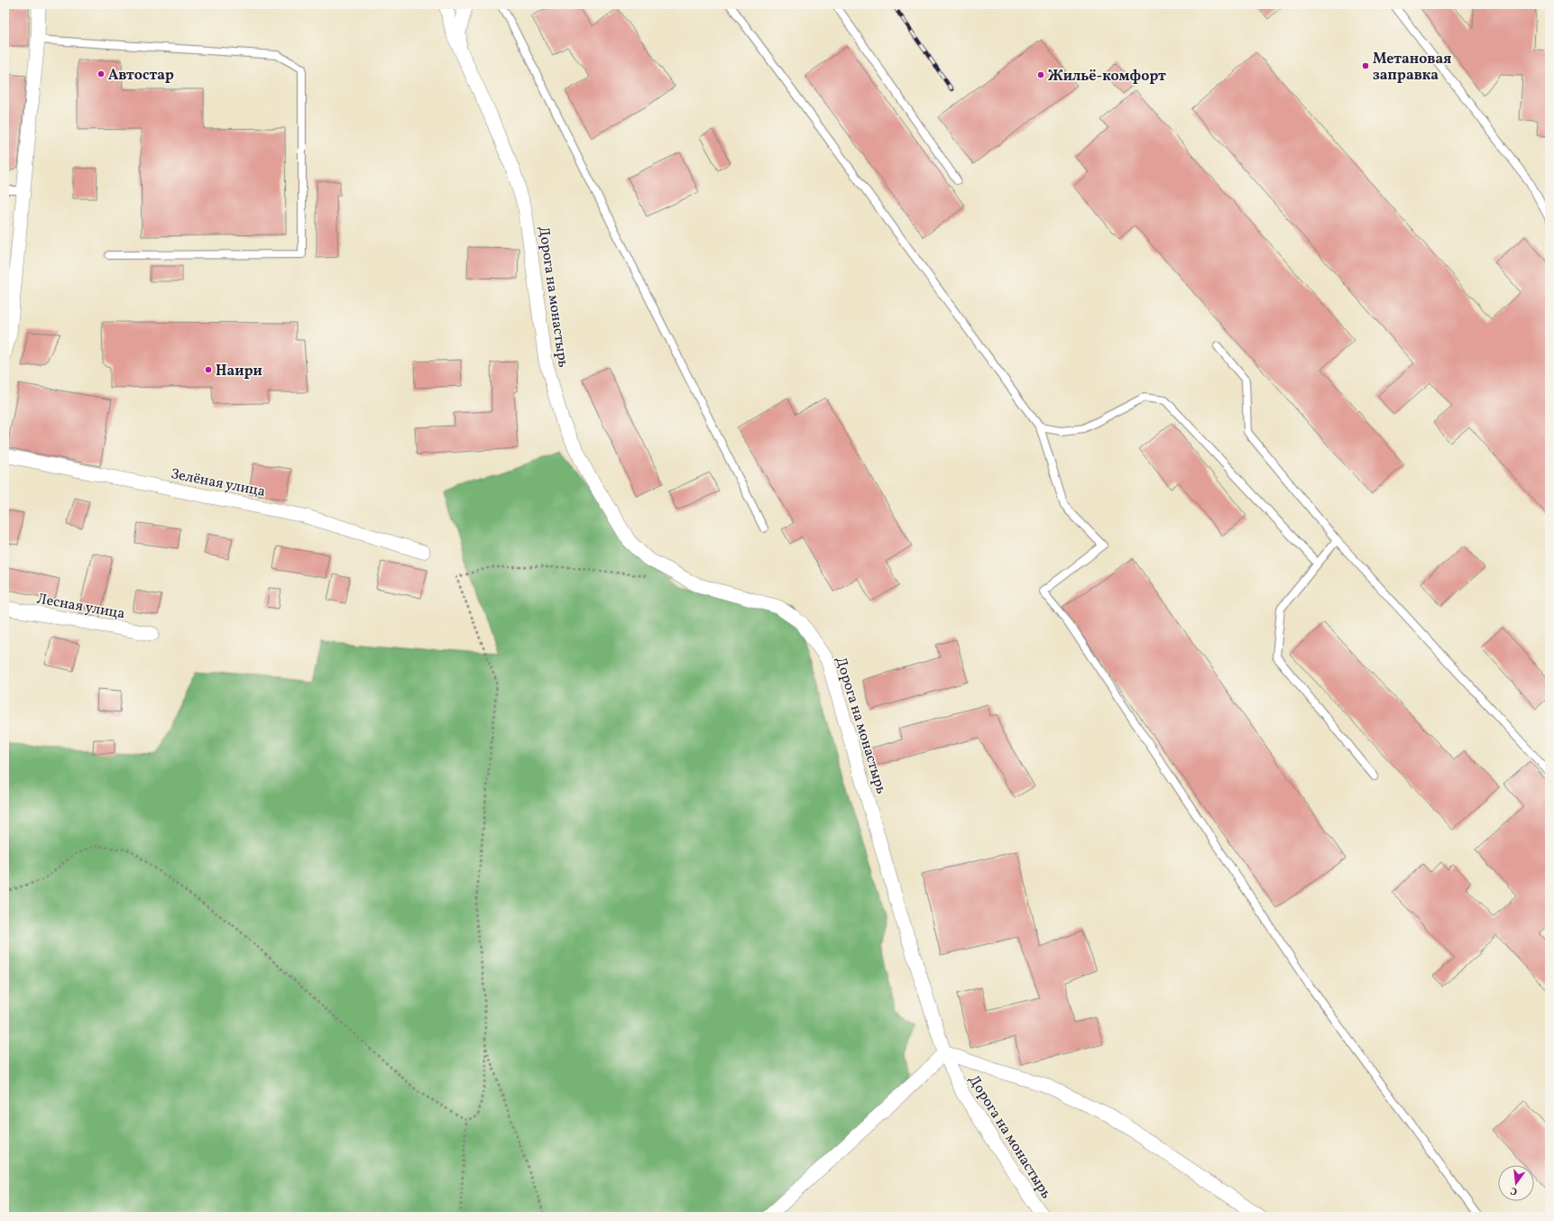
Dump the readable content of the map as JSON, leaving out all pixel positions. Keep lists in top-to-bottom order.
{
  "streets": {
    "street": ["Дорога на монастырь", "Зелёная улица", "Лесная улица"]
  },
  "places": [
    "Метановая заправка",
    "Автостар",
    "Жильё-комфорт",
    "Наири"
  ],
  "north": "bottom"
}
